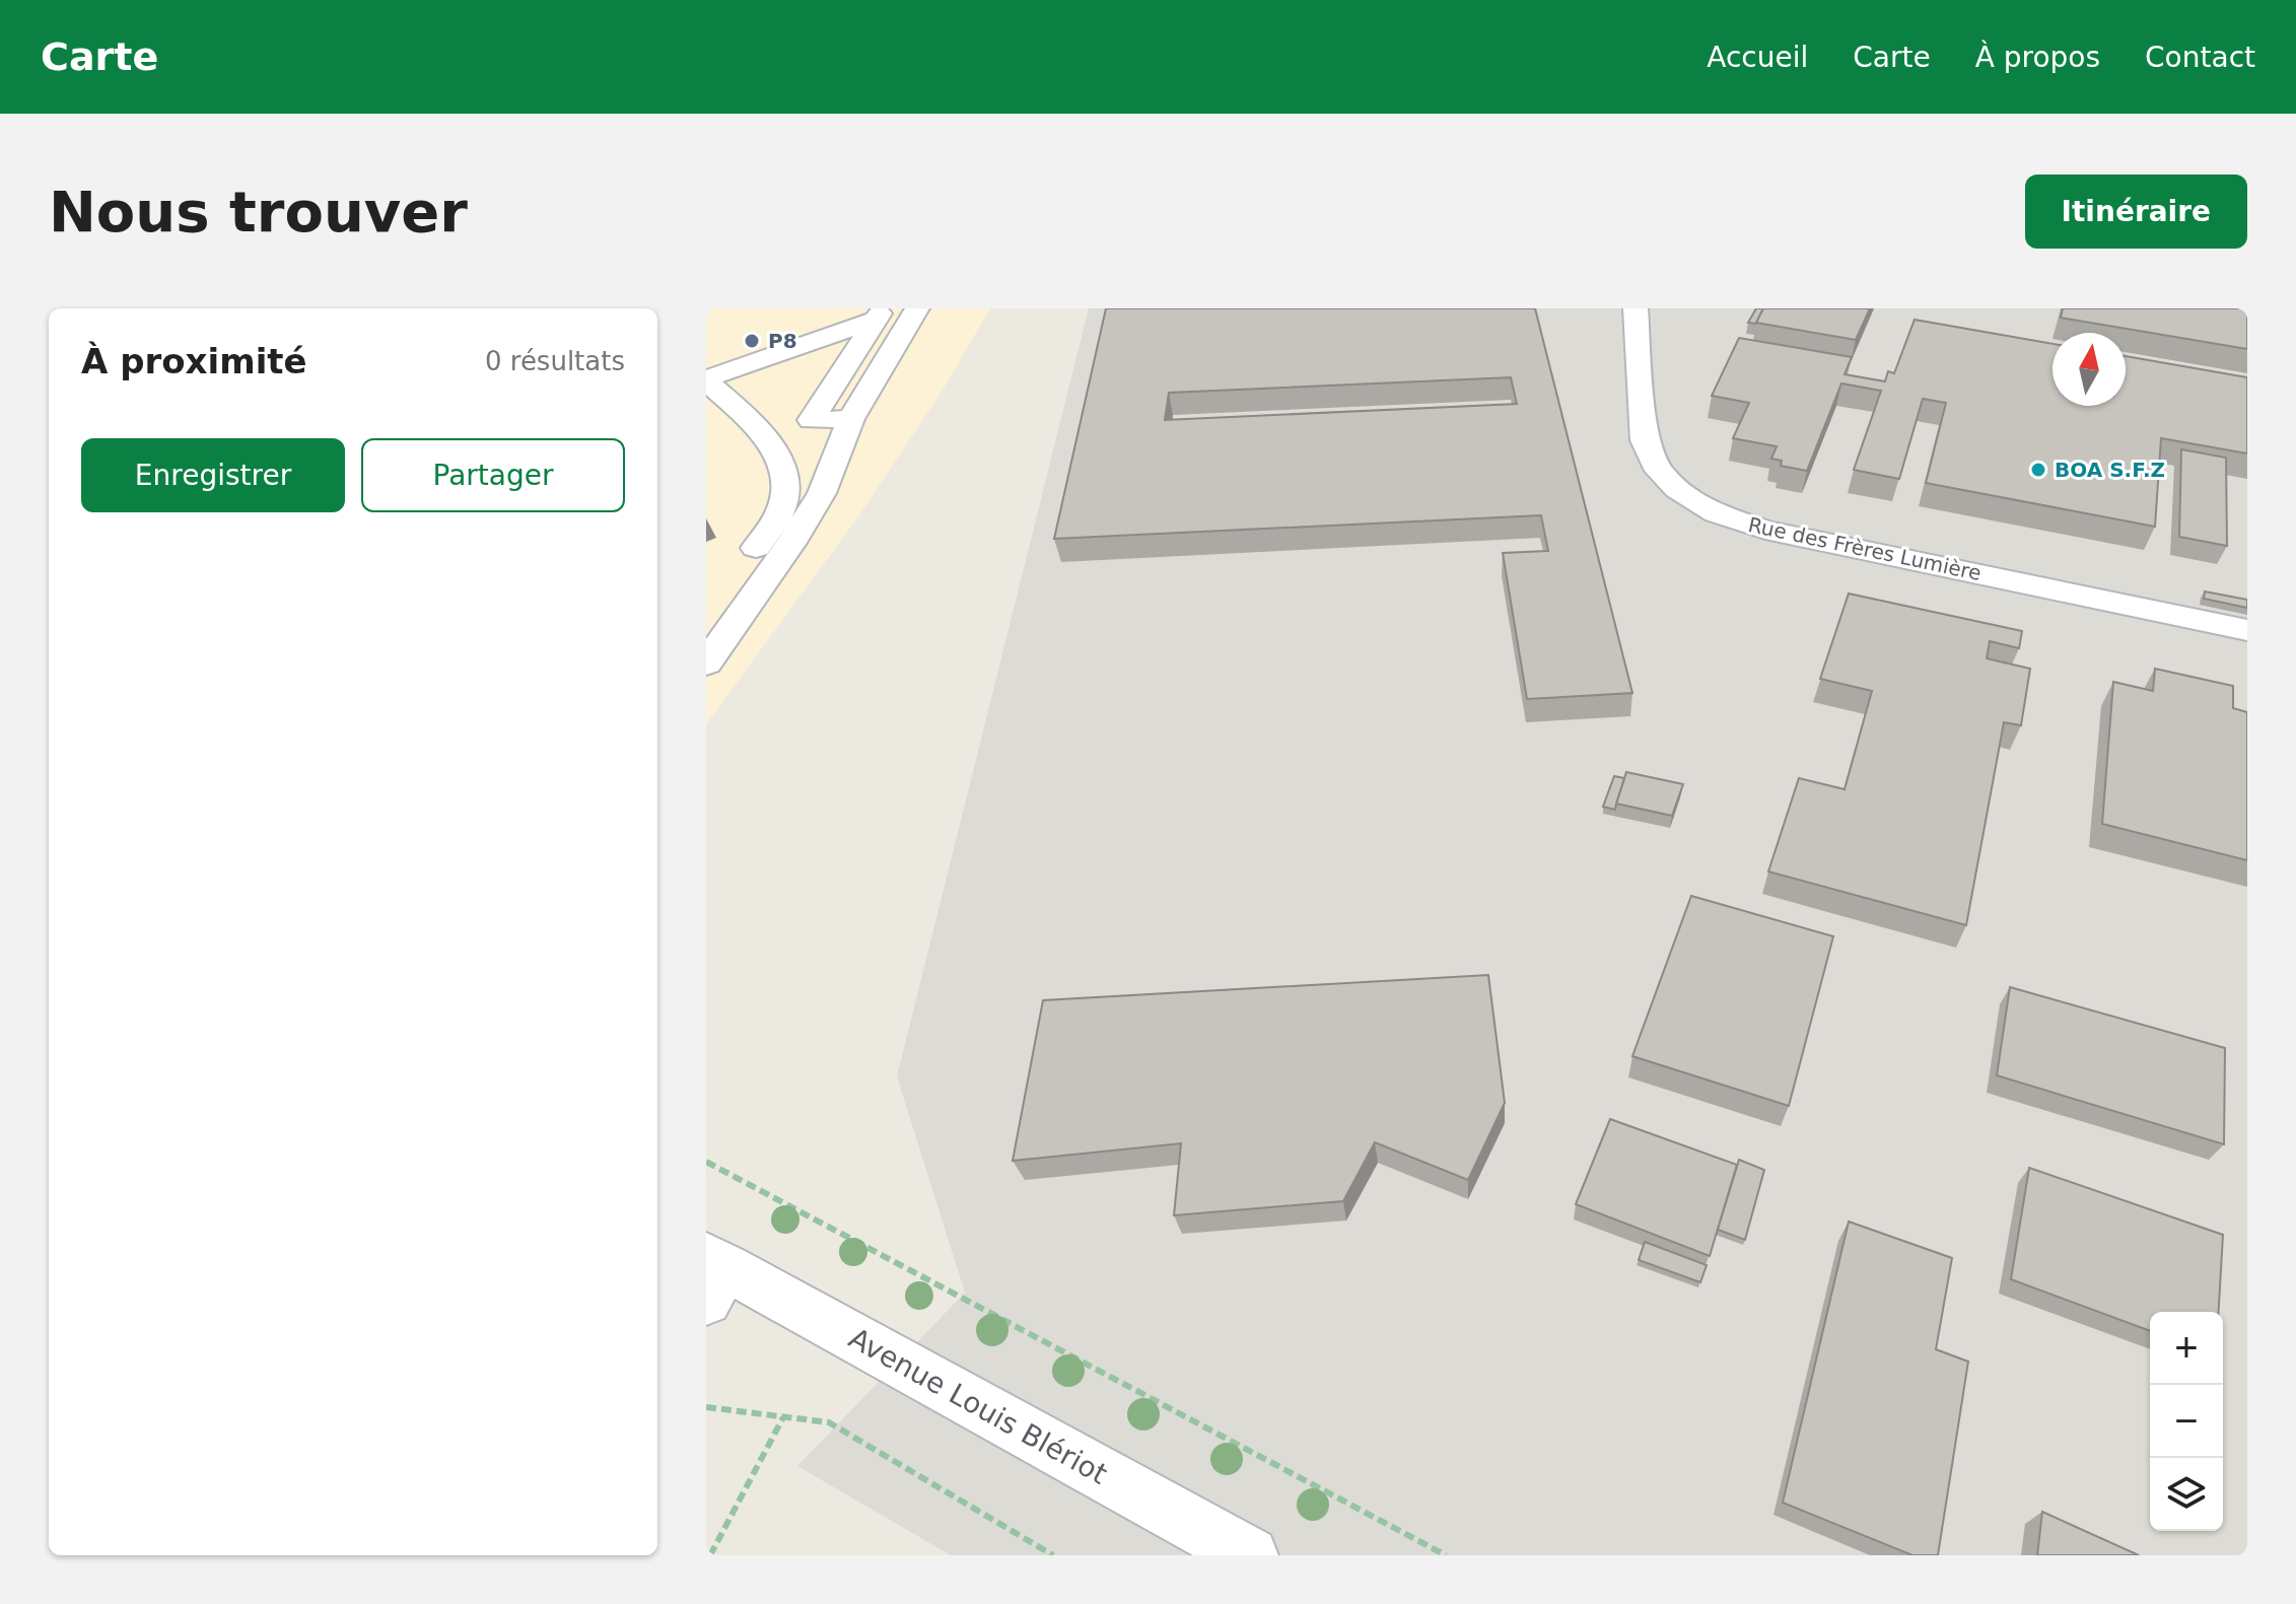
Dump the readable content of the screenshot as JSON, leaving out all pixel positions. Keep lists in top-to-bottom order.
{
  "streets": {
    "street": ["Rue des Frères Lumière", "Avenue Louis Blériot"]
  },
  "places": ["P8", "BOA S.F.Z"],
  "north": "top",
  "page": {
    "header": "Carte",
    "nav": [
      "Accueil",
      "Carte",
      "À propos",
      "Contact"
    ],
    "buttons": [
      "Itinéraire",
      ["Enregistrer", "Partager"]
    ],
    "title": "Nous trouver",
    "heading": ["À proximité", "0 résultats"],
    "map_buttons": ["+", "−"]
  }
}
